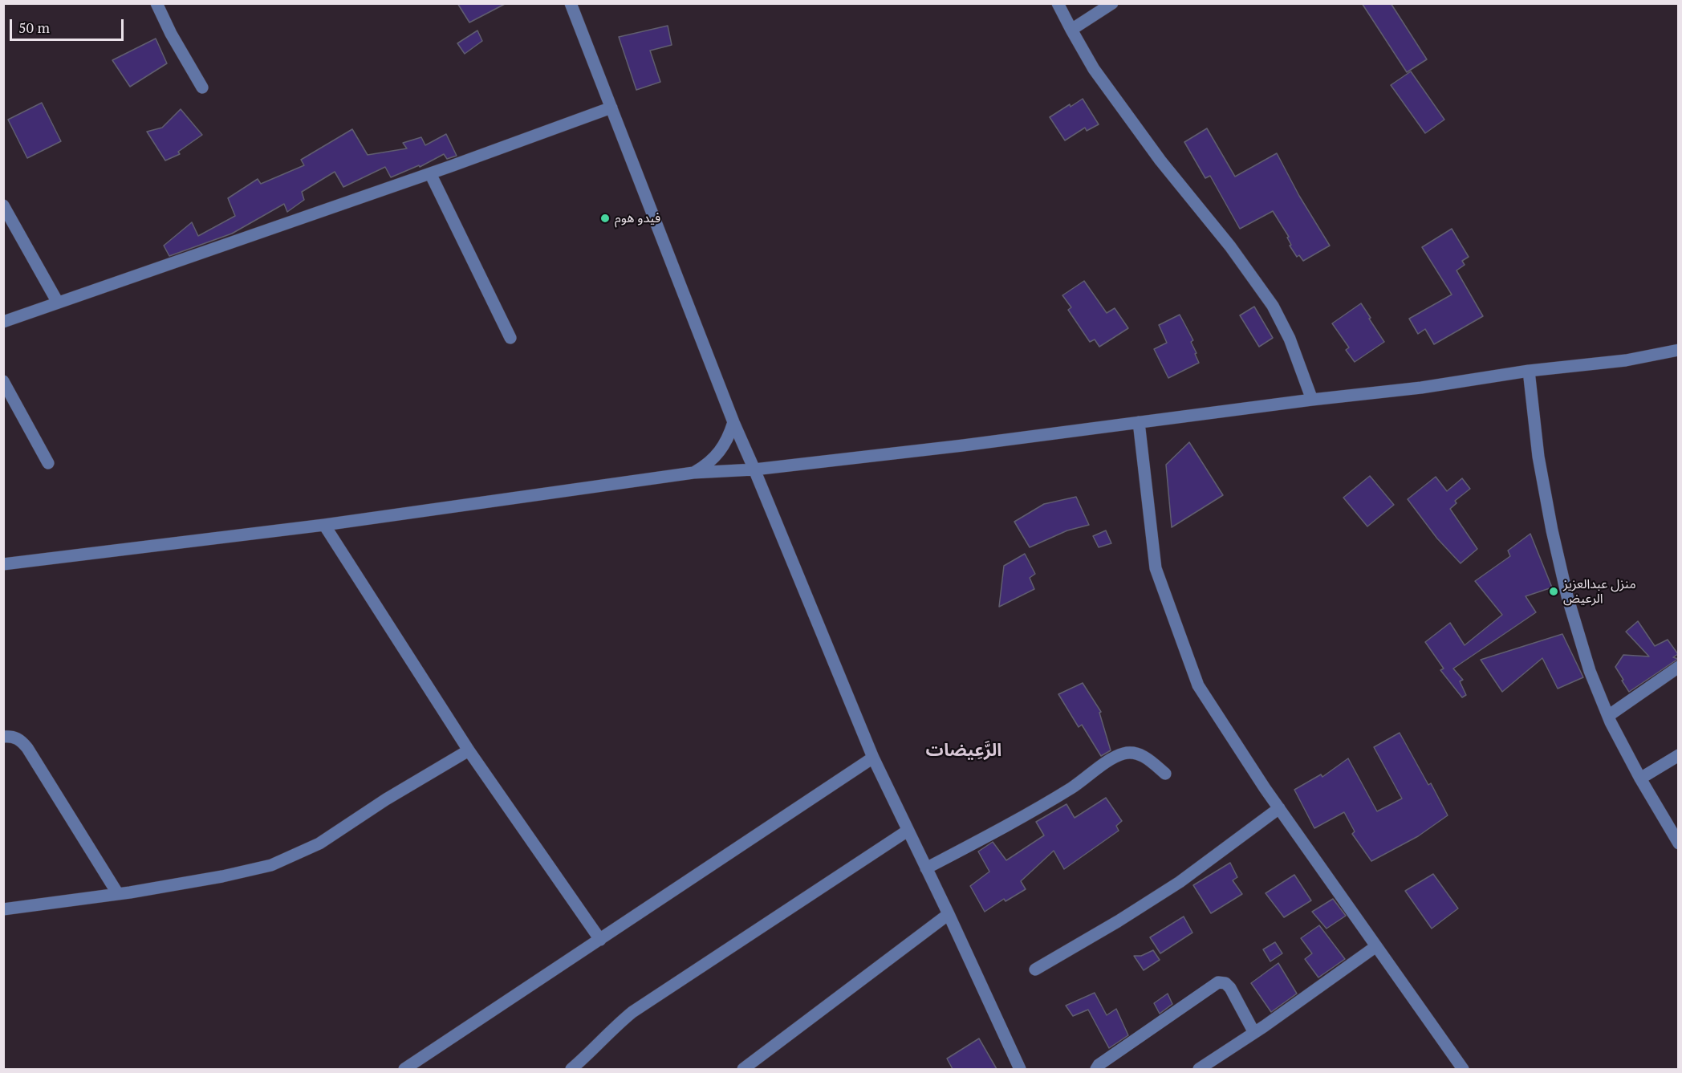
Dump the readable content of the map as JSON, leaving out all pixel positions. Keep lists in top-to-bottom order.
{
  "districts": ["الرَّعِيضات"],
  "places": ["فيدو هوم", "منزل عبدالعزيز الرعيض"],
  "scale_bar": "50 m"
}
